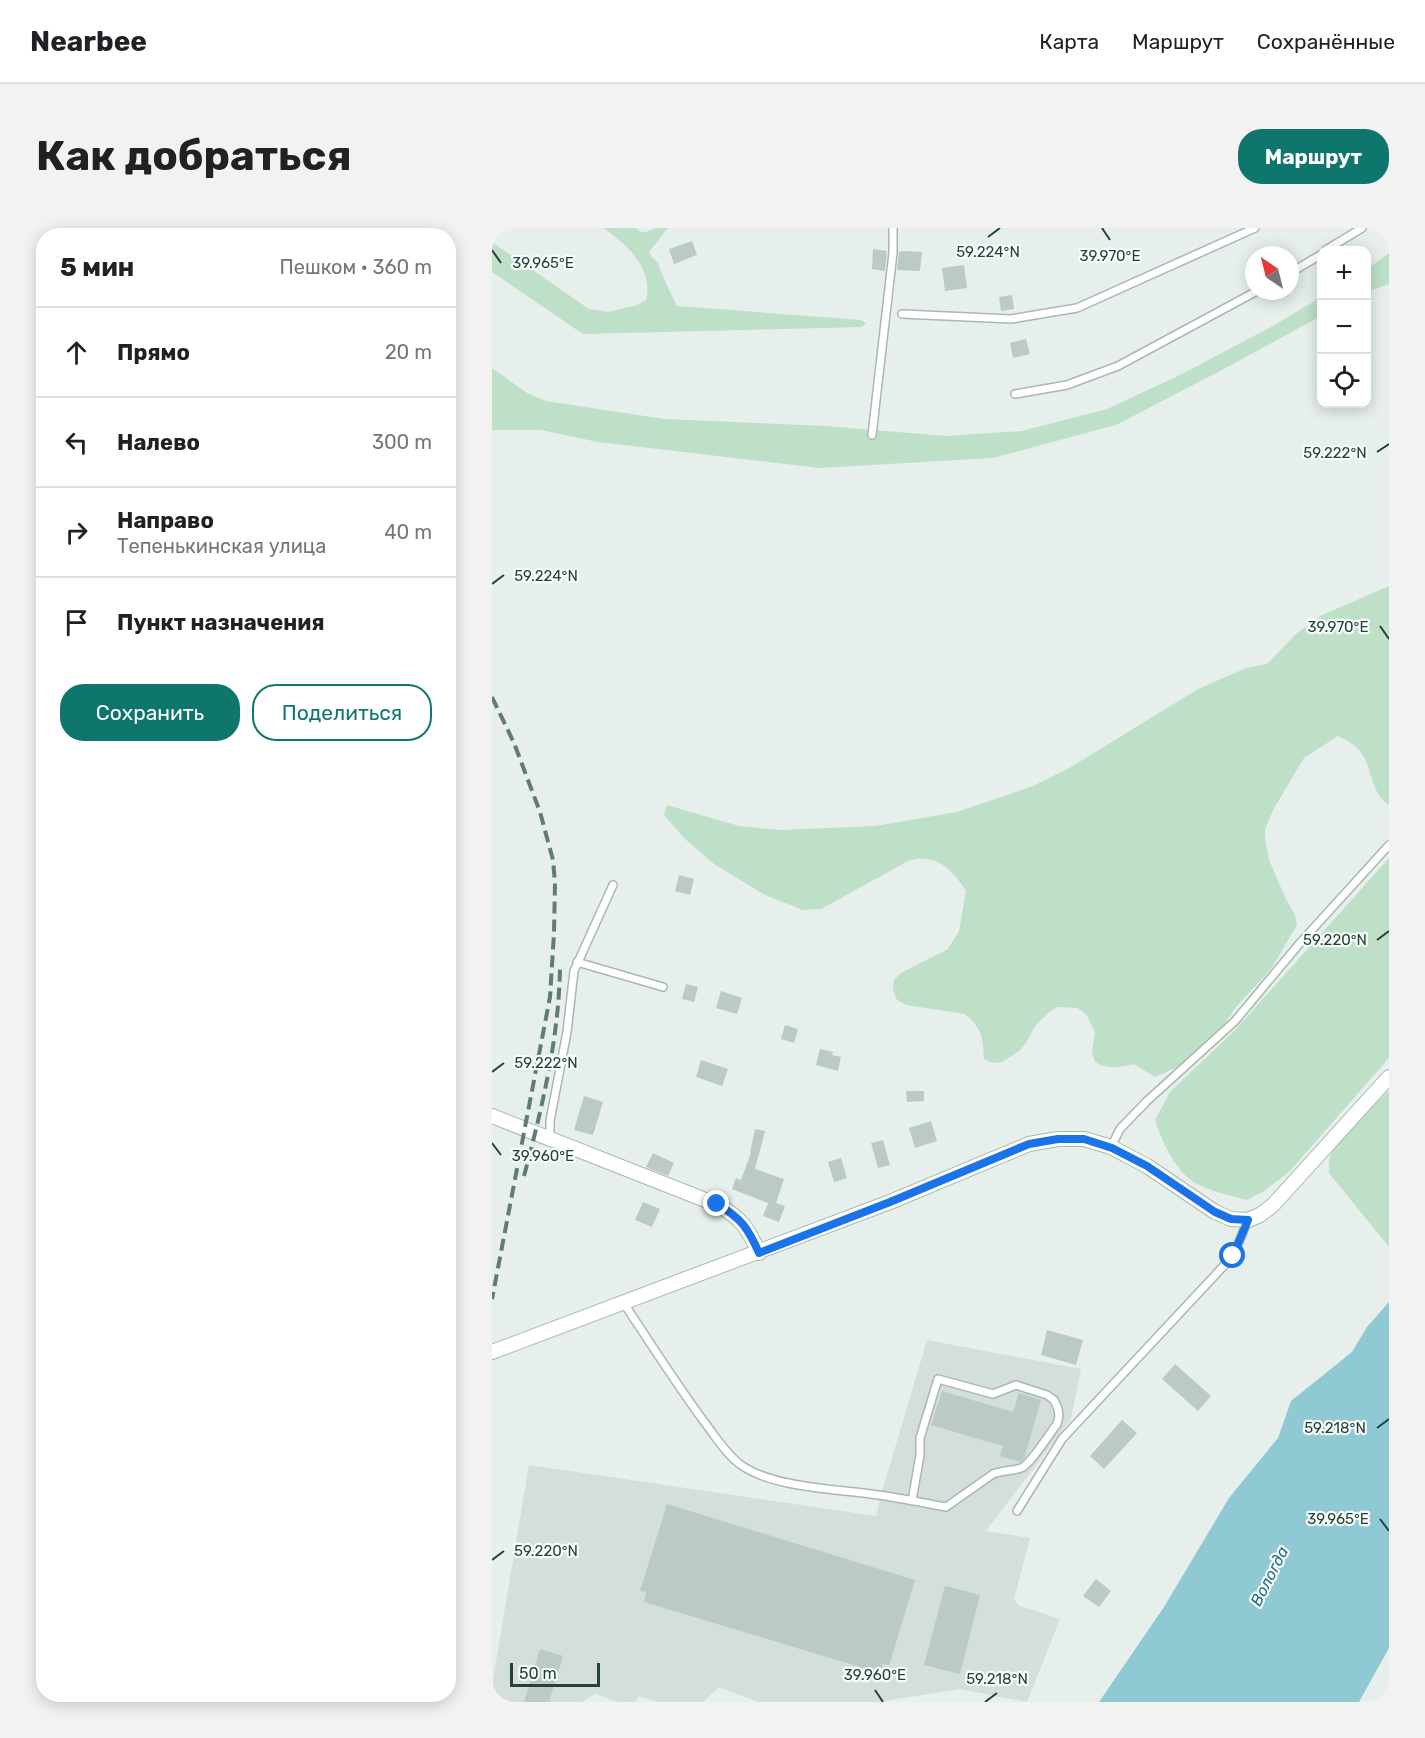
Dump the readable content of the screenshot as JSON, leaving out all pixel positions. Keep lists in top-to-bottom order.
{
  "water": ["Вологда"],
  "scale_bar": "50 m",
  "north": "top left",
  "page": {
    "header": "Nearbee",
    "nav": ["Карта", "Маршрут", "Сохранённые"],
    "buttons": [
      "Маршрут",
      ["Сохранить", "Поделиться"]
    ],
    "title": "Как добраться",
    "heading": ["5 мин", "Пешком · 360 m"],
    "map_buttons": ["+", "−"],
    "list": [
      ["Прямо", "20 m"],
      ["Налево", "300 m"],
      ["Направо", "Тепенькинская улица", "40 m"],
      "Пункт назначения"
    ],
    "scale": "50 m"
  },
  "coordinates": [
    "59.224°N",
    "39.970°E",
    "39.965°E",
    "59.222°N",
    "59.220°N",
    "39.960°E",
    "59.218°N"
  ]
}
